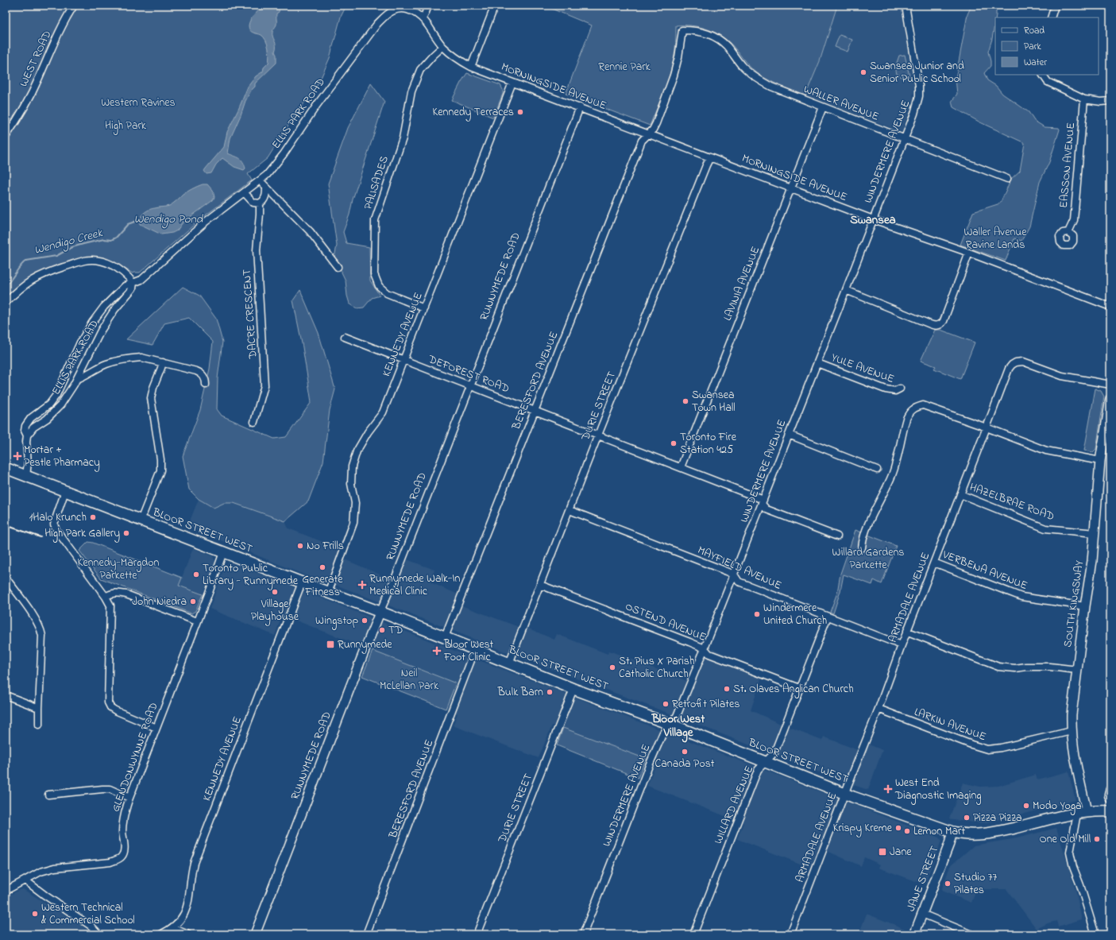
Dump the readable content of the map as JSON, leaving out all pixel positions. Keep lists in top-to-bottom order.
{
  "streets": {
    "main road": ["BLOOR STREET WEST"],
    "street": [
      "WEST ROAD",
      "MORNINGSIDE AVENUE",
      "WALLER AVENUE",
      "ELLIS PARK ROAD",
      "WINDERMERE AVENUE",
      "EASSON AVENUE",
      "PALISADES",
      "RUNNYMEDE ROAD",
      "LAVINIA AVENUE",
      "DACRE CRESCENT",
      "KENNEDY AVENUE",
      "YULE AVENUE",
      "DEFOREST ROAD",
      "BERESFORD AVENUE",
      "DURIE STREET",
      "HAZELBRAE ROAD",
      "MAYFIELD AVENUE",
      "VERBENA AVENUE",
      "ARMADALE AVENUE",
      "SOUTH KINGSWAY",
      "OSTEND AVENUE",
      "LARKIN AVENUE",
      "GLENDONWYNNE ROAD",
      "WILLARD AVENUE",
      "JANE STREET"
    ]
  },
  "crossings": [
    ["MORNINGSIDE AVENUE", "ELLIS PARK ROAD"],
    ["MORNINGSIDE AVENUE", "WINDERMERE AVENUE"],
    ["MORNINGSIDE AVENUE", "RUNNYMEDE ROAD"],
    ["MORNINGSIDE AVENUE", "LAVINIA AVENUE"],
    ["MORNINGSIDE AVENUE", "KENNEDY AVENUE"],
    ["MORNINGSIDE AVENUE", "BERESFORD AVENUE"],
    ["MORNINGSIDE AVENUE", "DURIE STREET"],
    ["WALLER AVENUE", "WINDERMERE AVENUE"],
    ["WALLER AVENUE", "LAVINIA AVENUE"],
    ["WALLER AVENUE", "BERESFORD AVENUE"],
    ["ELLIS PARK ROAD", "PALISADES"],
    ["ELLIS PARK ROAD", "BLOOR STREET WEST"],
    ["WINDERMERE AVENUE", "YULE AVENUE"],
    ["WINDERMERE AVENUE", "DEFOREST ROAD"],
    ["WINDERMERE AVENUE", "BLOOR STREET WEST"],
    ["WINDERMERE AVENUE", "MAYFIELD AVENUE"],
    ["WINDERMERE AVENUE", "OSTEND AVENUE"],
    ["PALISADES", "KENNEDY AVENUE"],
    ["RUNNYMEDE ROAD", "DEFOREST ROAD"],
    ["RUNNYMEDE ROAD", "BLOOR STREET WEST"],
    ["LAVINIA AVENUE", "DEFOREST ROAD"],
    ["KENNEDY AVENUE", "DEFOREST ROAD"],
    ["KENNEDY AVENUE", "BLOOR STREET WEST"],
    ["DEFOREST ROAD", "BERESFORD AVENUE"],
    ["DEFOREST ROAD", "DURIE STREET"],
    ["BERESFORD AVENUE", "BLOOR STREET WEST"],
    ["DURIE STREET", "BLOOR STREET WEST"],
    ["DURIE STREET", "MAYFIELD AVENUE"],
    ["DURIE STREET", "OSTEND AVENUE"],
    ["HAZELBRAE ROAD", "ARMADALE AVENUE"],
    ["HAZELBRAE ROAD", "SOUTH KINGSWAY"],
    ["BLOOR STREET WEST", "ARMADALE AVENUE"],
    ["BLOOR STREET WEST", "SOUTH KINGSWAY"],
    ["BLOOR STREET WEST", "GLENDONWYNNE ROAD"],
    ["BLOOR STREET WEST", "WILLARD AVENUE"],
    ["BLOOR STREET WEST", "JANE STREET"],
    ["MAYFIELD AVENUE", "ARMADALE AVENUE"],
    ["MAYFIELD AVENUE", "WILLARD AVENUE"],
    ["VERBENA AVENUE", "ARMADALE AVENUE"],
    ["VERBENA AVENUE", "SOUTH KINGSWAY"],
    ["ARMADALE AVENUE", "LARKIN AVENUE"],
    ["SOUTH KINGSWAY", "LARKIN AVENUE"],
    ["OSTEND AVENUE", "WILLARD AVENUE"]
  ],
  "districts": ["Swansea", "Bloor West Village"],
  "water": ["Wendigo Pond", "Wendigo Creek"],
  "parks": [
    "Rennie Park",
    "Western Ravines",
    "High Park",
    "Waller Avenue Ravine Lands",
    "Willard Gardens Parkette",
    "Kennedy-Margdon Parkette",
    "Neil McLellan Park"
  ],
  "places": {
    "other": [
      "Swansea Junior and Senior Public School",
      "Kennedy Terraces",
      "Swansea Town Hall",
      "Toronto Fire Station 425",
      "1Halo Krunch",
      "High Park Gallery",
      "No Frills",
      "Generate Fitness",
      "Toronto Public Library - Runnymede",
      "Village Playhouse",
      "John Niedra",
      "Windermere United Church",
      "Wingstop",
      "TD",
      "St. Pius X Parish Catholic Church",
      "St. Olaves Anglican Church",
      "Bulk Barn",
      "Retrofit Pilates",
      "Canada Post",
      "Modo Yoga",
      "Pizza Pizza",
      "Krispy Kreme",
      "Lemon Mart",
      "One Old Mill",
      "Studio 77 Pilates",
      "Western Technical & Commercial School"
    ],
    "health": [
      "Mortar + Pestle Pharmacy",
      "Runnymede Walk-In Medical Clinic",
      "Bloor West Foot Clinic",
      "West End Diagnostic Imaging"
    ],
    "transit": ["Runnymede", "Jane"]
  },
  "legend": ["Road", "Park", "Water"]
}
